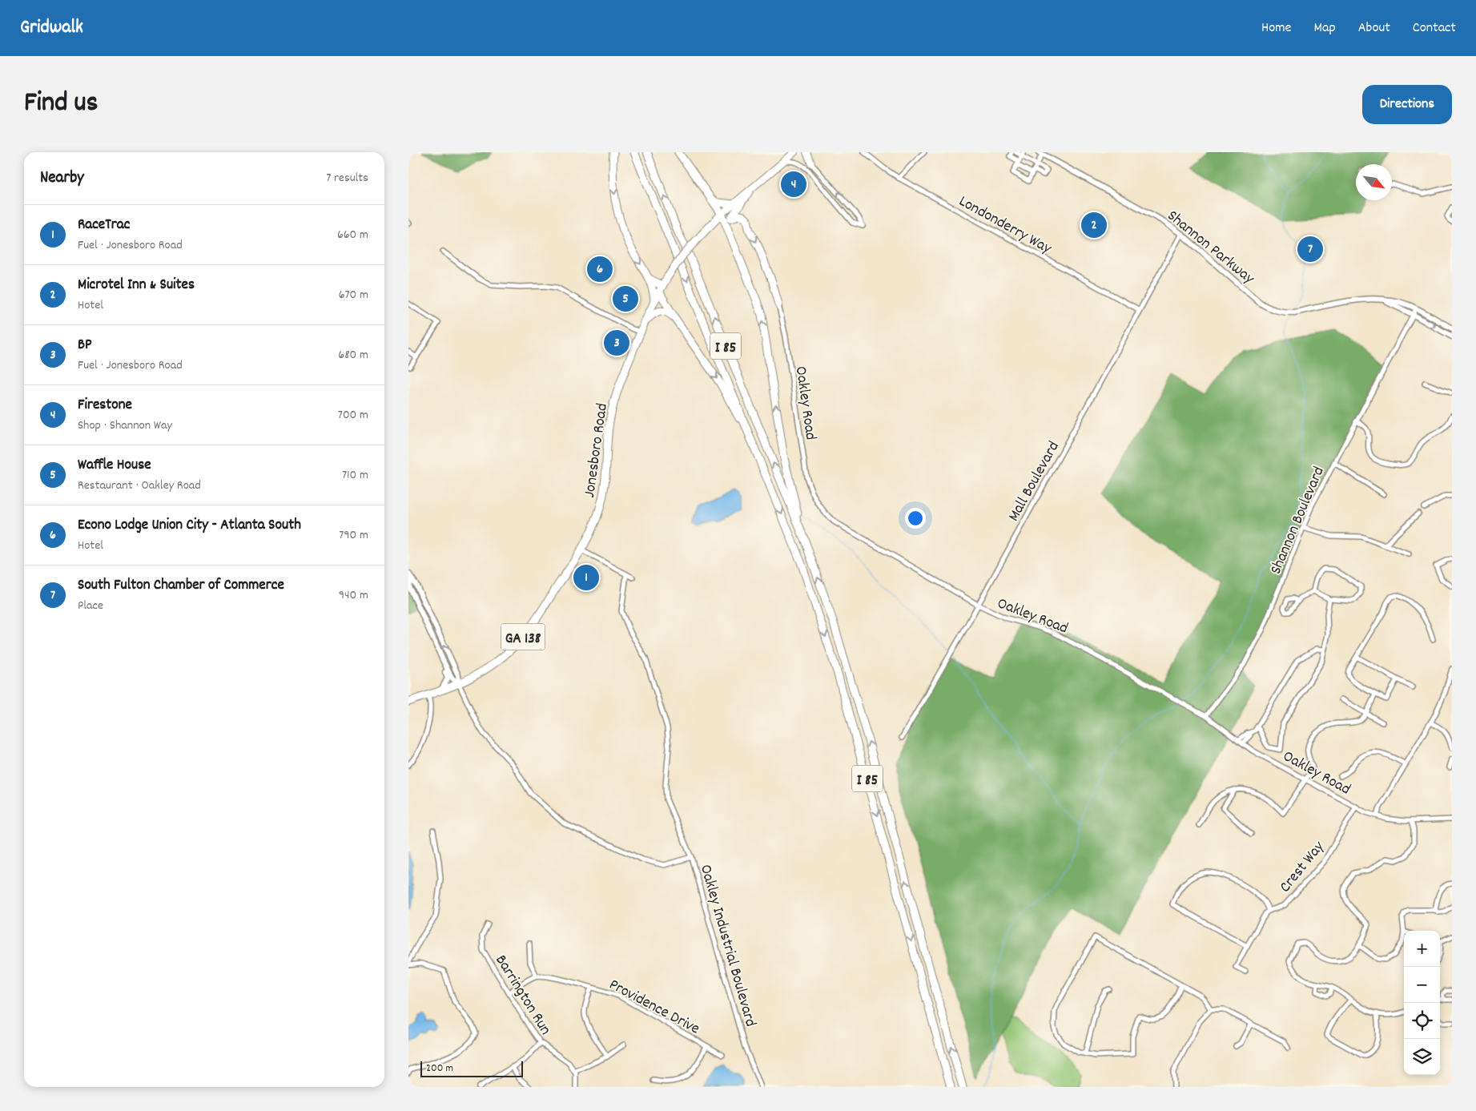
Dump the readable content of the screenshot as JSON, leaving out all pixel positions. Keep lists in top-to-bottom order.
{
  "streets": {
    "highway": ["I 85", "Jonesboro Road", "GA 138"],
    "street": [
      "Londonderry Way",
      "Shannon Parkway",
      "Oakley Road",
      "Mall Boulevard",
      "Shannon Boulevard",
      "Crest Way",
      "Oakley Industrial Boulevard",
      "Barrington Run",
      "Providence Drive"
    ]
  },
  "crossings": [
    ["Londonderry Way", "Mall Boulevard"],
    ["Shannon Parkway", "Mall Boulevard"],
    ["Shannon Parkway", "Shannon Boulevard"],
    ["Oakley Road", "Mall Boulevard"],
    ["Oakley Road", "Shannon Boulevard"],
    ["Oakley Road", "Crest Way"],
    ["Jonesboro Road", "Oakley Industrial Boulevard"]
  ],
  "scale_bar": "200 m",
  "north": "bottom right",
  "page": {
    "header": "Gridwalk",
    "nav": [
      "Home",
      "Map",
      "About",
      "Contact"
    ],
    "title": "Find us",
    "buttons": "Directions",
    "heading": ["Nearby", "7 results"],
    "pins": [
      "4",
      "2",
      "7",
      "6",
      "5",
      "3",
      "1"
    ],
    "list": [
      {
        "mark": "1",
        "name": "RaceTrac",
        "note": "Fuel · Jonesboro Road",
        "value": "660 m"
      },
      {
        "mark": "2",
        "name": "Microtel Inn & Suites",
        "note": "Hotel",
        "value": "670 m"
      },
      {
        "mark": "3",
        "name": "BP",
        "note": "Fuel · Jonesboro Road",
        "value": "680 m"
      },
      {
        "mark": "4",
        "name": "Firestone",
        "note": "Shop · Shannon Way",
        "value": "700 m"
      },
      {
        "mark": "5",
        "name": "Waffle House",
        "note": "Restaurant · Oakley Road",
        "value": "710 m"
      },
      {
        "mark": "6",
        "name": "Econo Lodge Union City - Atlanta South",
        "note": "Hotel",
        "value": "790 m"
      },
      {
        "mark": "7",
        "name": "South Fulton Chamber of Commerce",
        "note": "Place",
        "value": "940 m"
      }
    ],
    "map_buttons": ["+", "−"],
    "scale": "200 m"
  }
}
